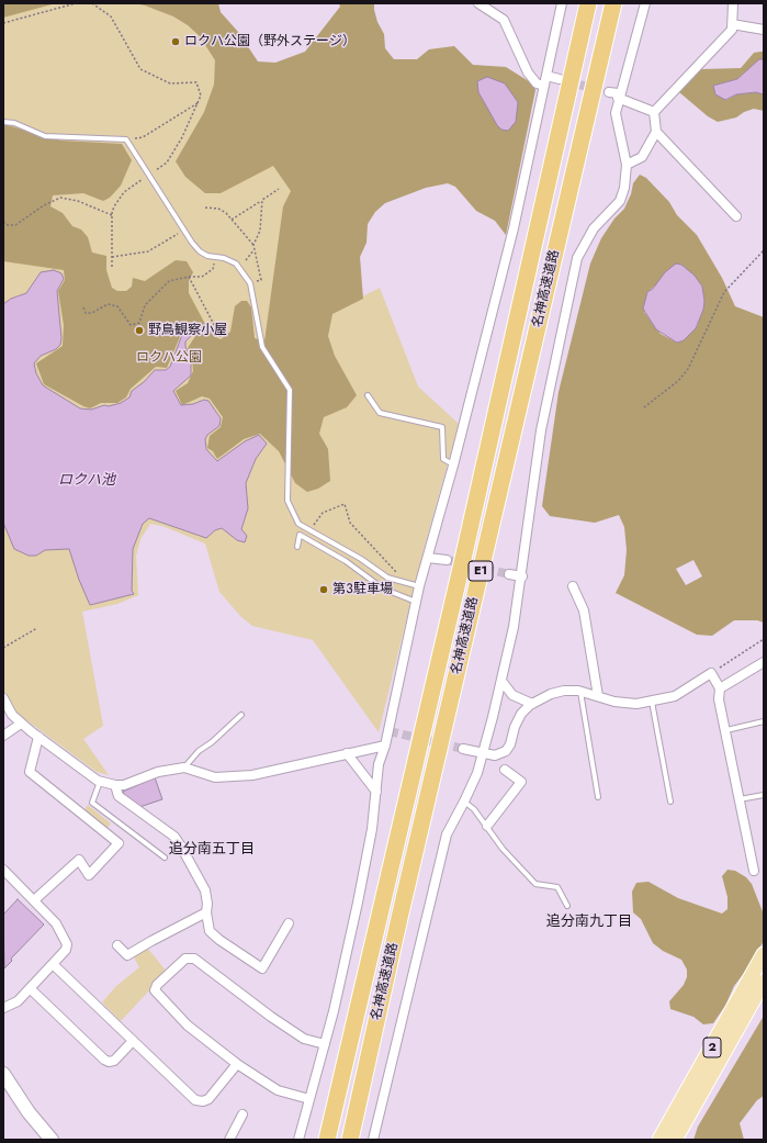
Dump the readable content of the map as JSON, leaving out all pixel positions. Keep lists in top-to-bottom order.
{
  "streets": {
    "highway": ["名神高速道路", "E1"],
    "main road": ["2"]
  },
  "districts": ["追分南五丁目", "追分南九丁目"],
  "water": ["ロクハ池"],
  "parks": ["ロクハ公園"],
  "places": ["ロクハ公園（野外ステージ）", "野鳥観察小屋", "第３駐車場"]
}
